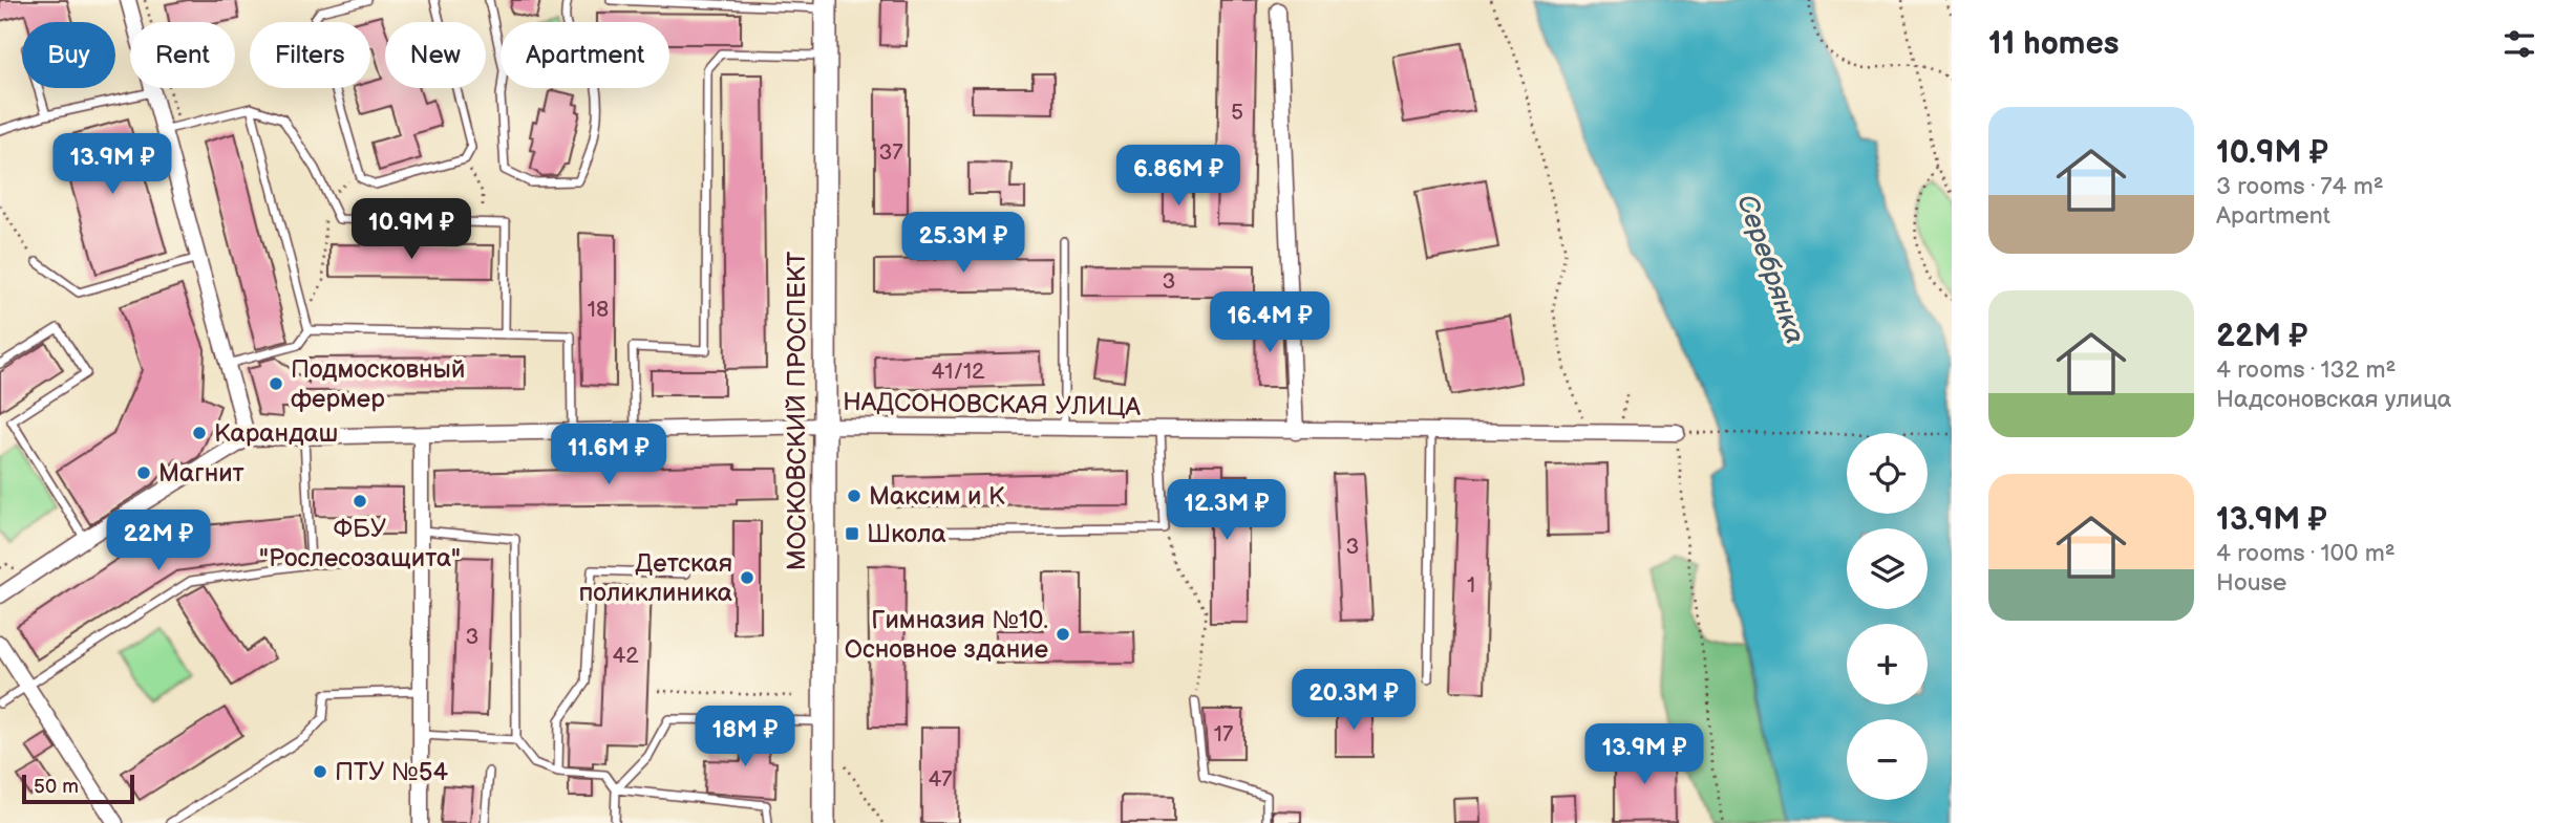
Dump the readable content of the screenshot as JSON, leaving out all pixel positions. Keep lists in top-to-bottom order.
{
  "streets": {
    "main road": ["МОСКОВСКИЙ ПРОСПЕКТ"],
    "street": ["НАДСОНОВСКАЯ УЛИЦА"]
  },
  "crossings": [
    ["НАДСОНОВСКАЯ УЛИЦА", "МОСКОВСКИЙ ПРОСПЕКТ"]
  ],
  "water": ["Серебрянка"],
  "places": {
    "other": [
      "Подмосковный фермер",
      "Карандаш",
      "Магнит",
      "Максим и К",
      "ФБУ \"Рослесозащита\"",
      "Детская поликлиника",
      "Гимназия №10. Основное здание",
      "ПТУ №54"
    ],
    "transit": ["Школа"]
  },
  "house_numbers": [
    "5",
    "37",
    "3",
    "18",
    "41/12",
    "3",
    "1",
    "3",
    "42",
    "17",
    "47"
  ],
  "scale_bar": "50 m",
  "page": {
    "heading": "11 homes",
    "chip": [
      "Buy",
      "Rent",
      "Filters",
      "New",
      "Apartment"
    ],
    "list": [
      {
        "name": "10.9M ₽",
        "note": "3 rooms · 74 m² · Apartment"
      },
      {
        "name": "22M ₽",
        "note": "4 rooms · 132 m² · Надсоновская улица"
      },
      {
        "name": "13.9M ₽",
        "note": "4 rooms · 100 m² · House"
      }
    ],
    "price": [
      "13.9M ₽",
      "6.86M ₽",
      "10.9M ₽",
      "25.3M ₽",
      "16.4M ₽",
      "11.6M ₽",
      "12.3M ₽",
      "22M ₽",
      "20.3M ₽",
      "18M ₽",
      "13.9M ₽"
    ],
    "map_buttons": ["+", "−"],
    "scale": "50 m"
  }
}
